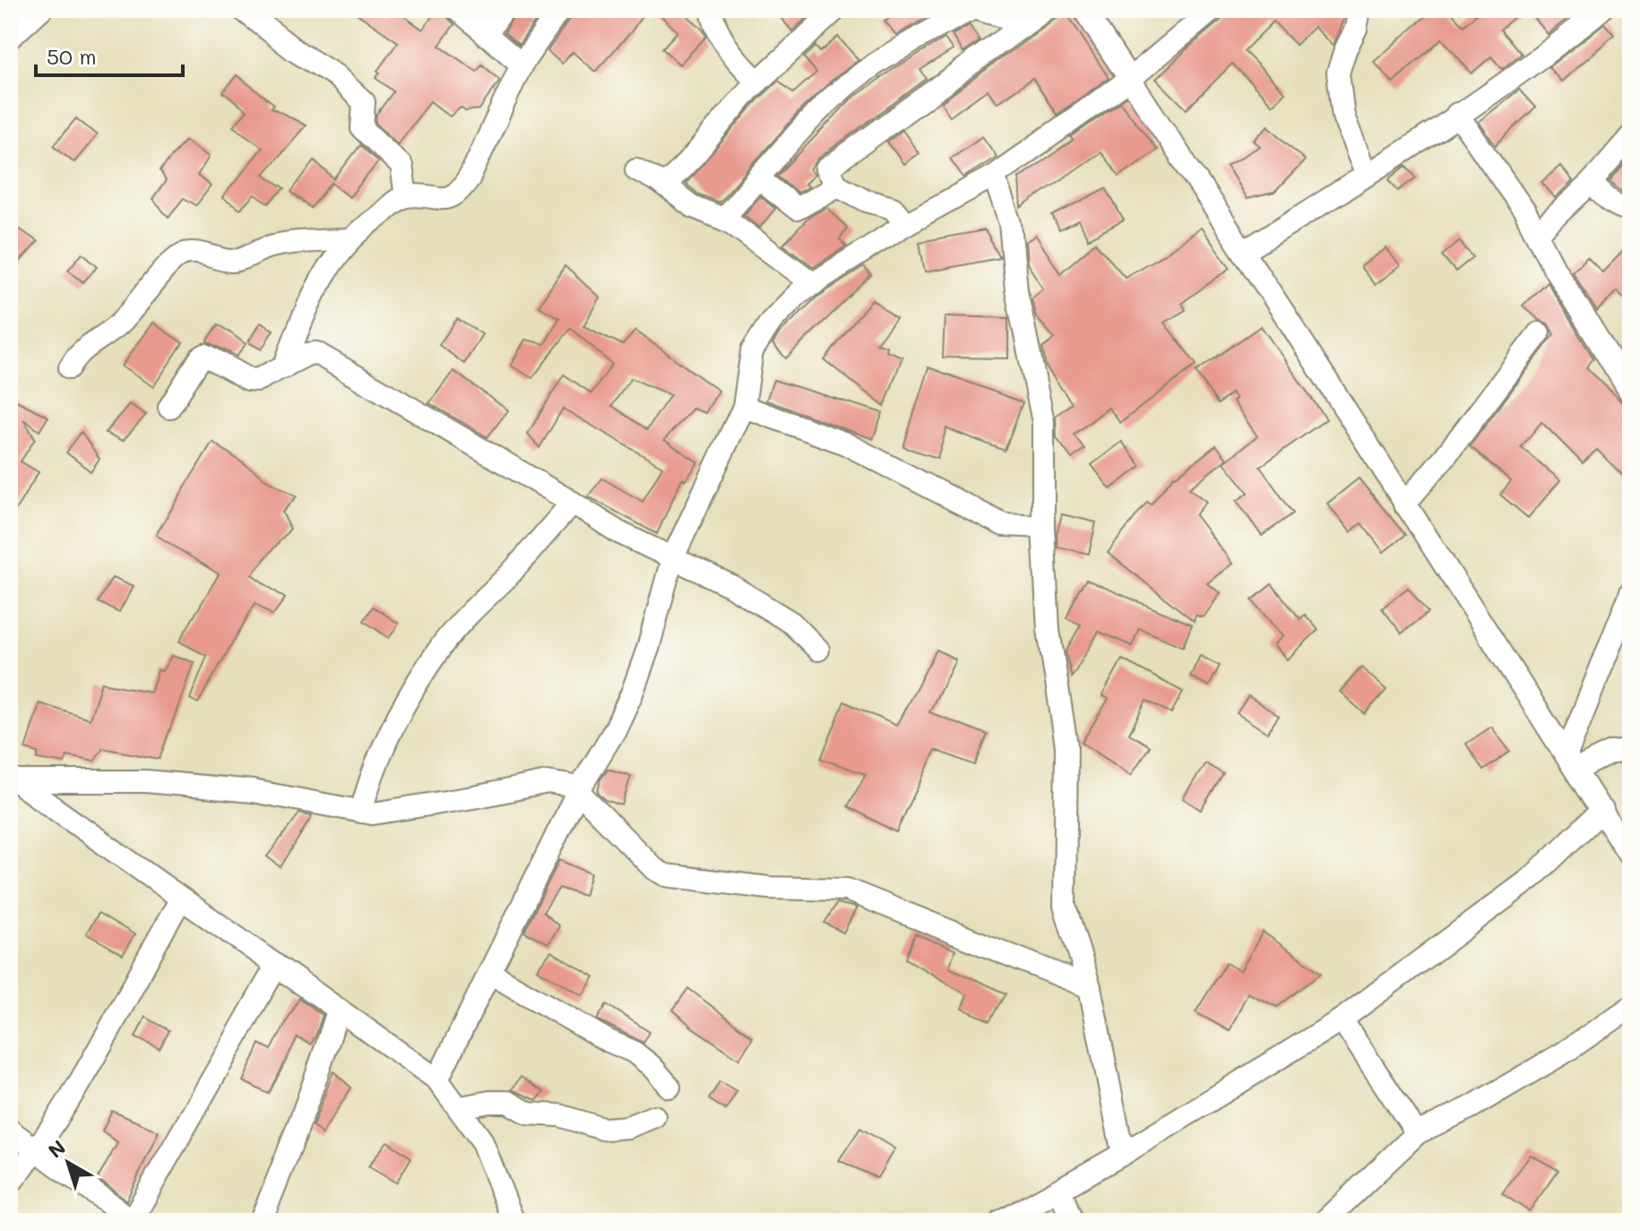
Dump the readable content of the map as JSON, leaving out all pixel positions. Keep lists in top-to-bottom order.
{
  "scale_bar": "50 m",
  "north": "top left"
}
